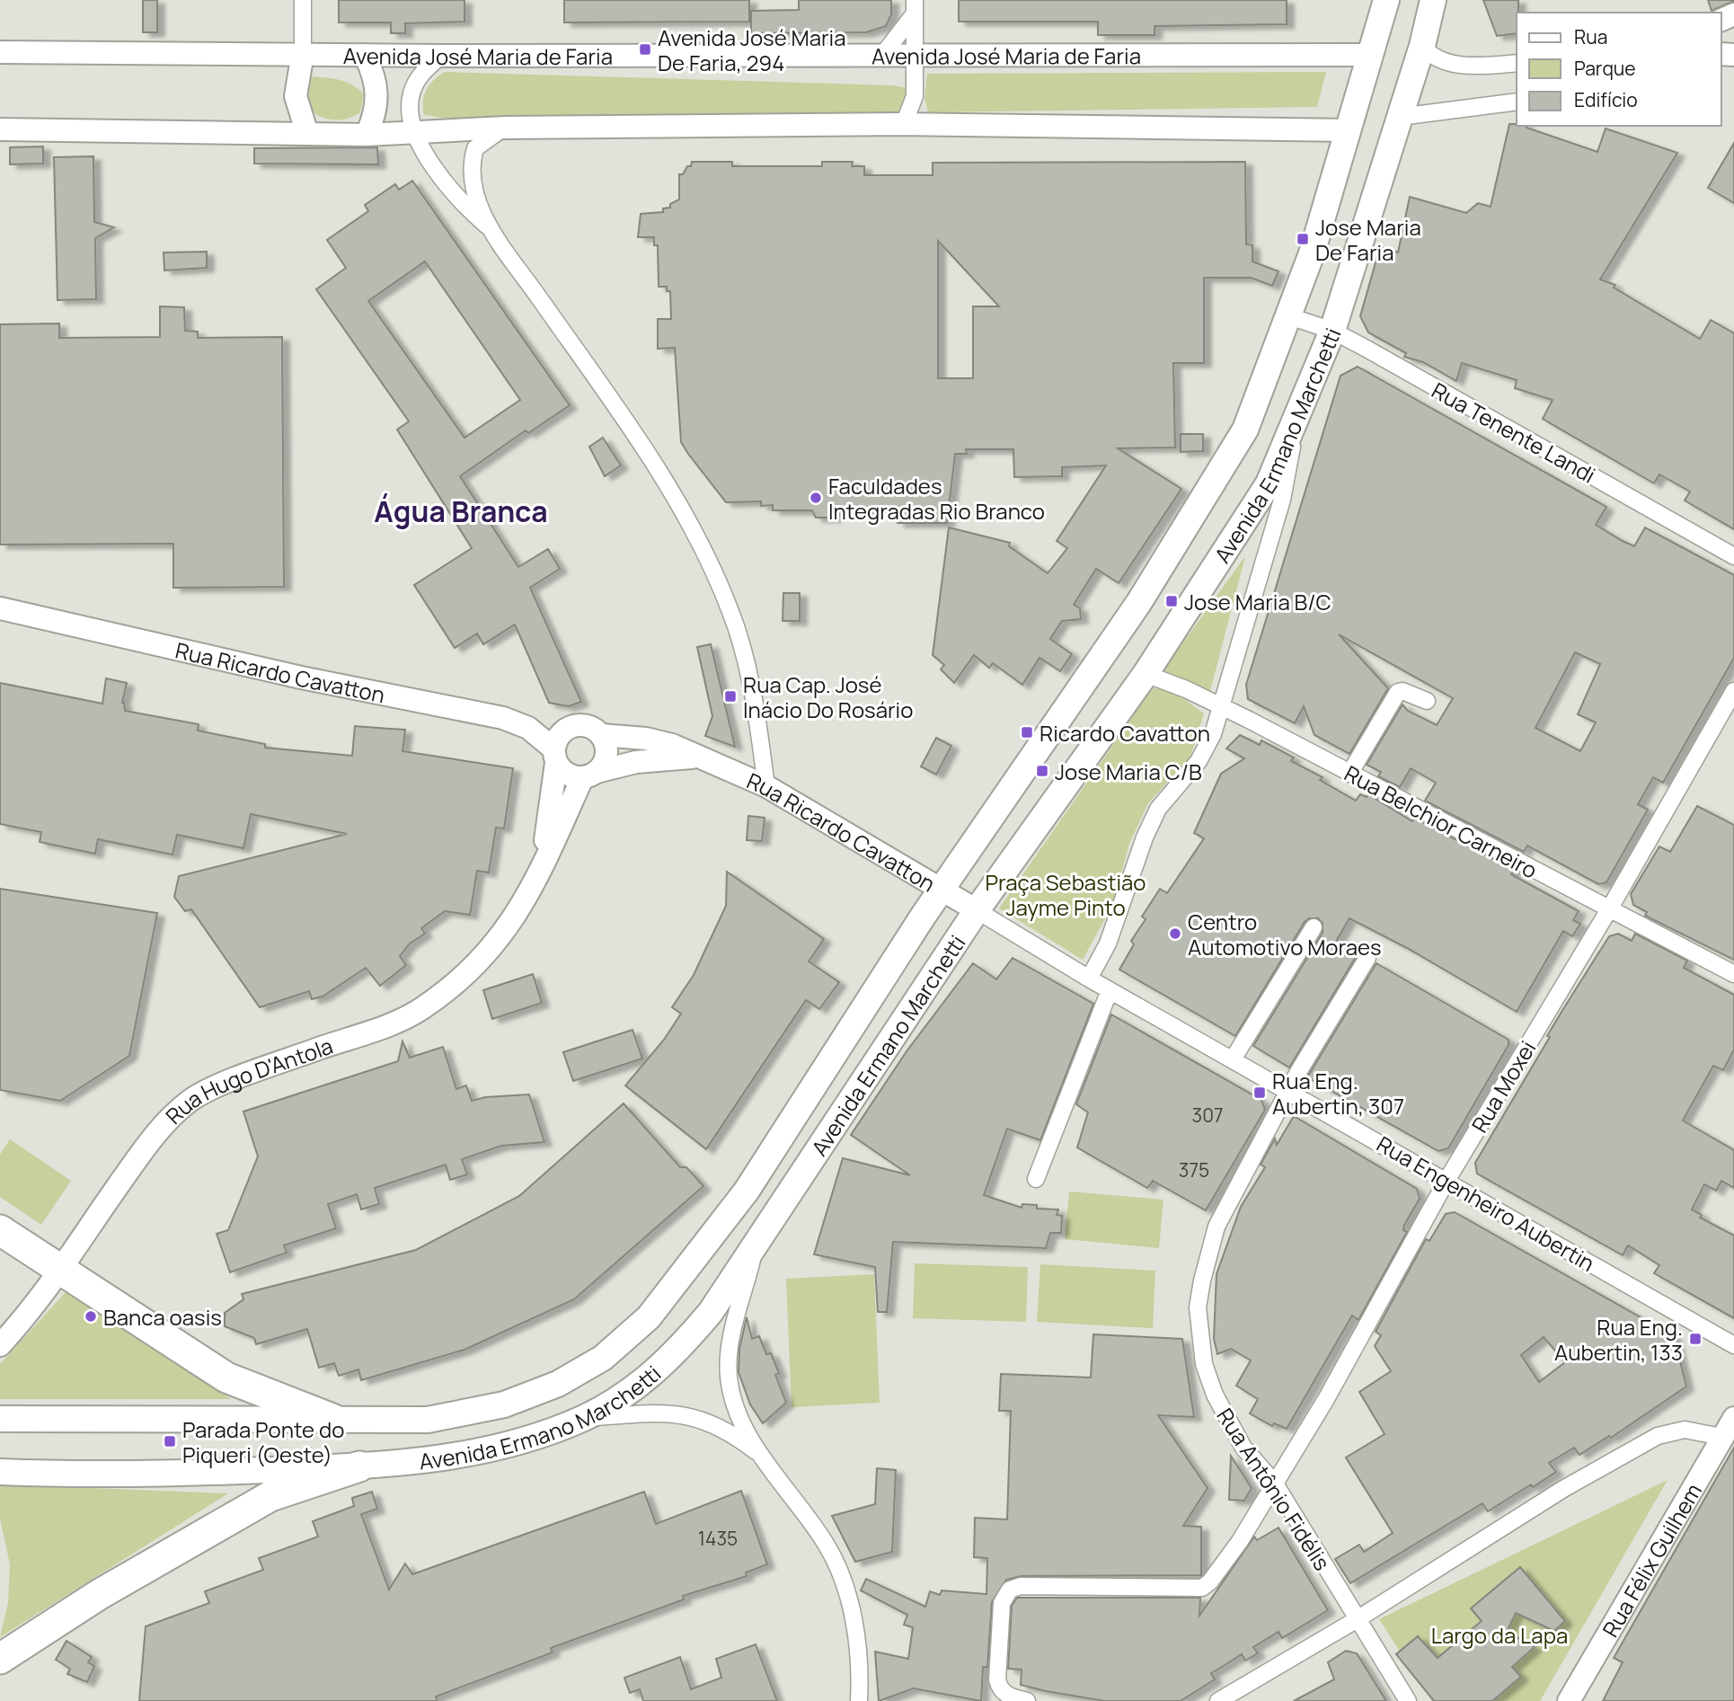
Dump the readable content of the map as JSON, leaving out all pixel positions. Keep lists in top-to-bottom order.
{
  "streets": {
    "main road": ["Avenida Ermano Marchetti"],
    "street": [
      "Avenida José Maria de Faria",
      "Rua Tenente Landi",
      "Rua Ricardo Cavatton",
      "Rua Belchior Carneiro",
      "Rua Hugo D'Antola",
      "Rua Moxei",
      "Rua Engenheiro Aubertin",
      "Rua Antônio Fidélis",
      "Rua Félix Guilhem"
    ]
  },
  "crossings": [
    ["Avenida José Maria de Faria", "Avenida Ermano Marchetti"],
    ["Rua Tenente Landi", "Avenida Ermano Marchetti"],
    ["Avenida Ermano Marchetti", "Rua Ricardo Cavatton"],
    ["Avenida Ermano Marchetti", "Rua Belchior Carneiro"],
    ["Avenida Ermano Marchetti", "Rua Engenheiro Aubertin"],
    ["Rua Ricardo Cavatton", "Rua Hugo D'Antola"],
    ["Rua Ricardo Cavatton", "Rua Engenheiro Aubertin"],
    ["Rua Belchior Carneiro", "Rua Moxei"],
    ["Rua Moxei", "Rua Engenheiro Aubertin"],
    ["Rua Moxei", "Rua Antônio Fidélis"],
    ["Rua Engenheiro Aubertin", "Rua Antônio Fidélis"]
  ],
  "districts": ["Água Branca"],
  "parks": ["Praça Sebastião Jayme Pinto", "Largo da Lapa"],
  "places": {
    "transit": [
      "Avenida José Maria De Faria, 294",
      "Jose Maria De Faria",
      "Jose Maria B/C",
      "Rua Cap. José Inácio Do Rosário",
      "Ricardo Cavatton",
      "Jose Maria C/B",
      "Rua Eng. Aubertin, 307",
      "Rua Eng. Aubertin, 133",
      "Parada Ponte do Piqueri (Oeste)"
    ],
    "other": ["Faculdades Integradas Rio Branco", "Centro Automotivo Moraes", "Banca oasis"]
  },
  "house_numbers": ["307", "375", "1435"],
  "legend": ["Rua", "Parque", "Edifício"]
}
